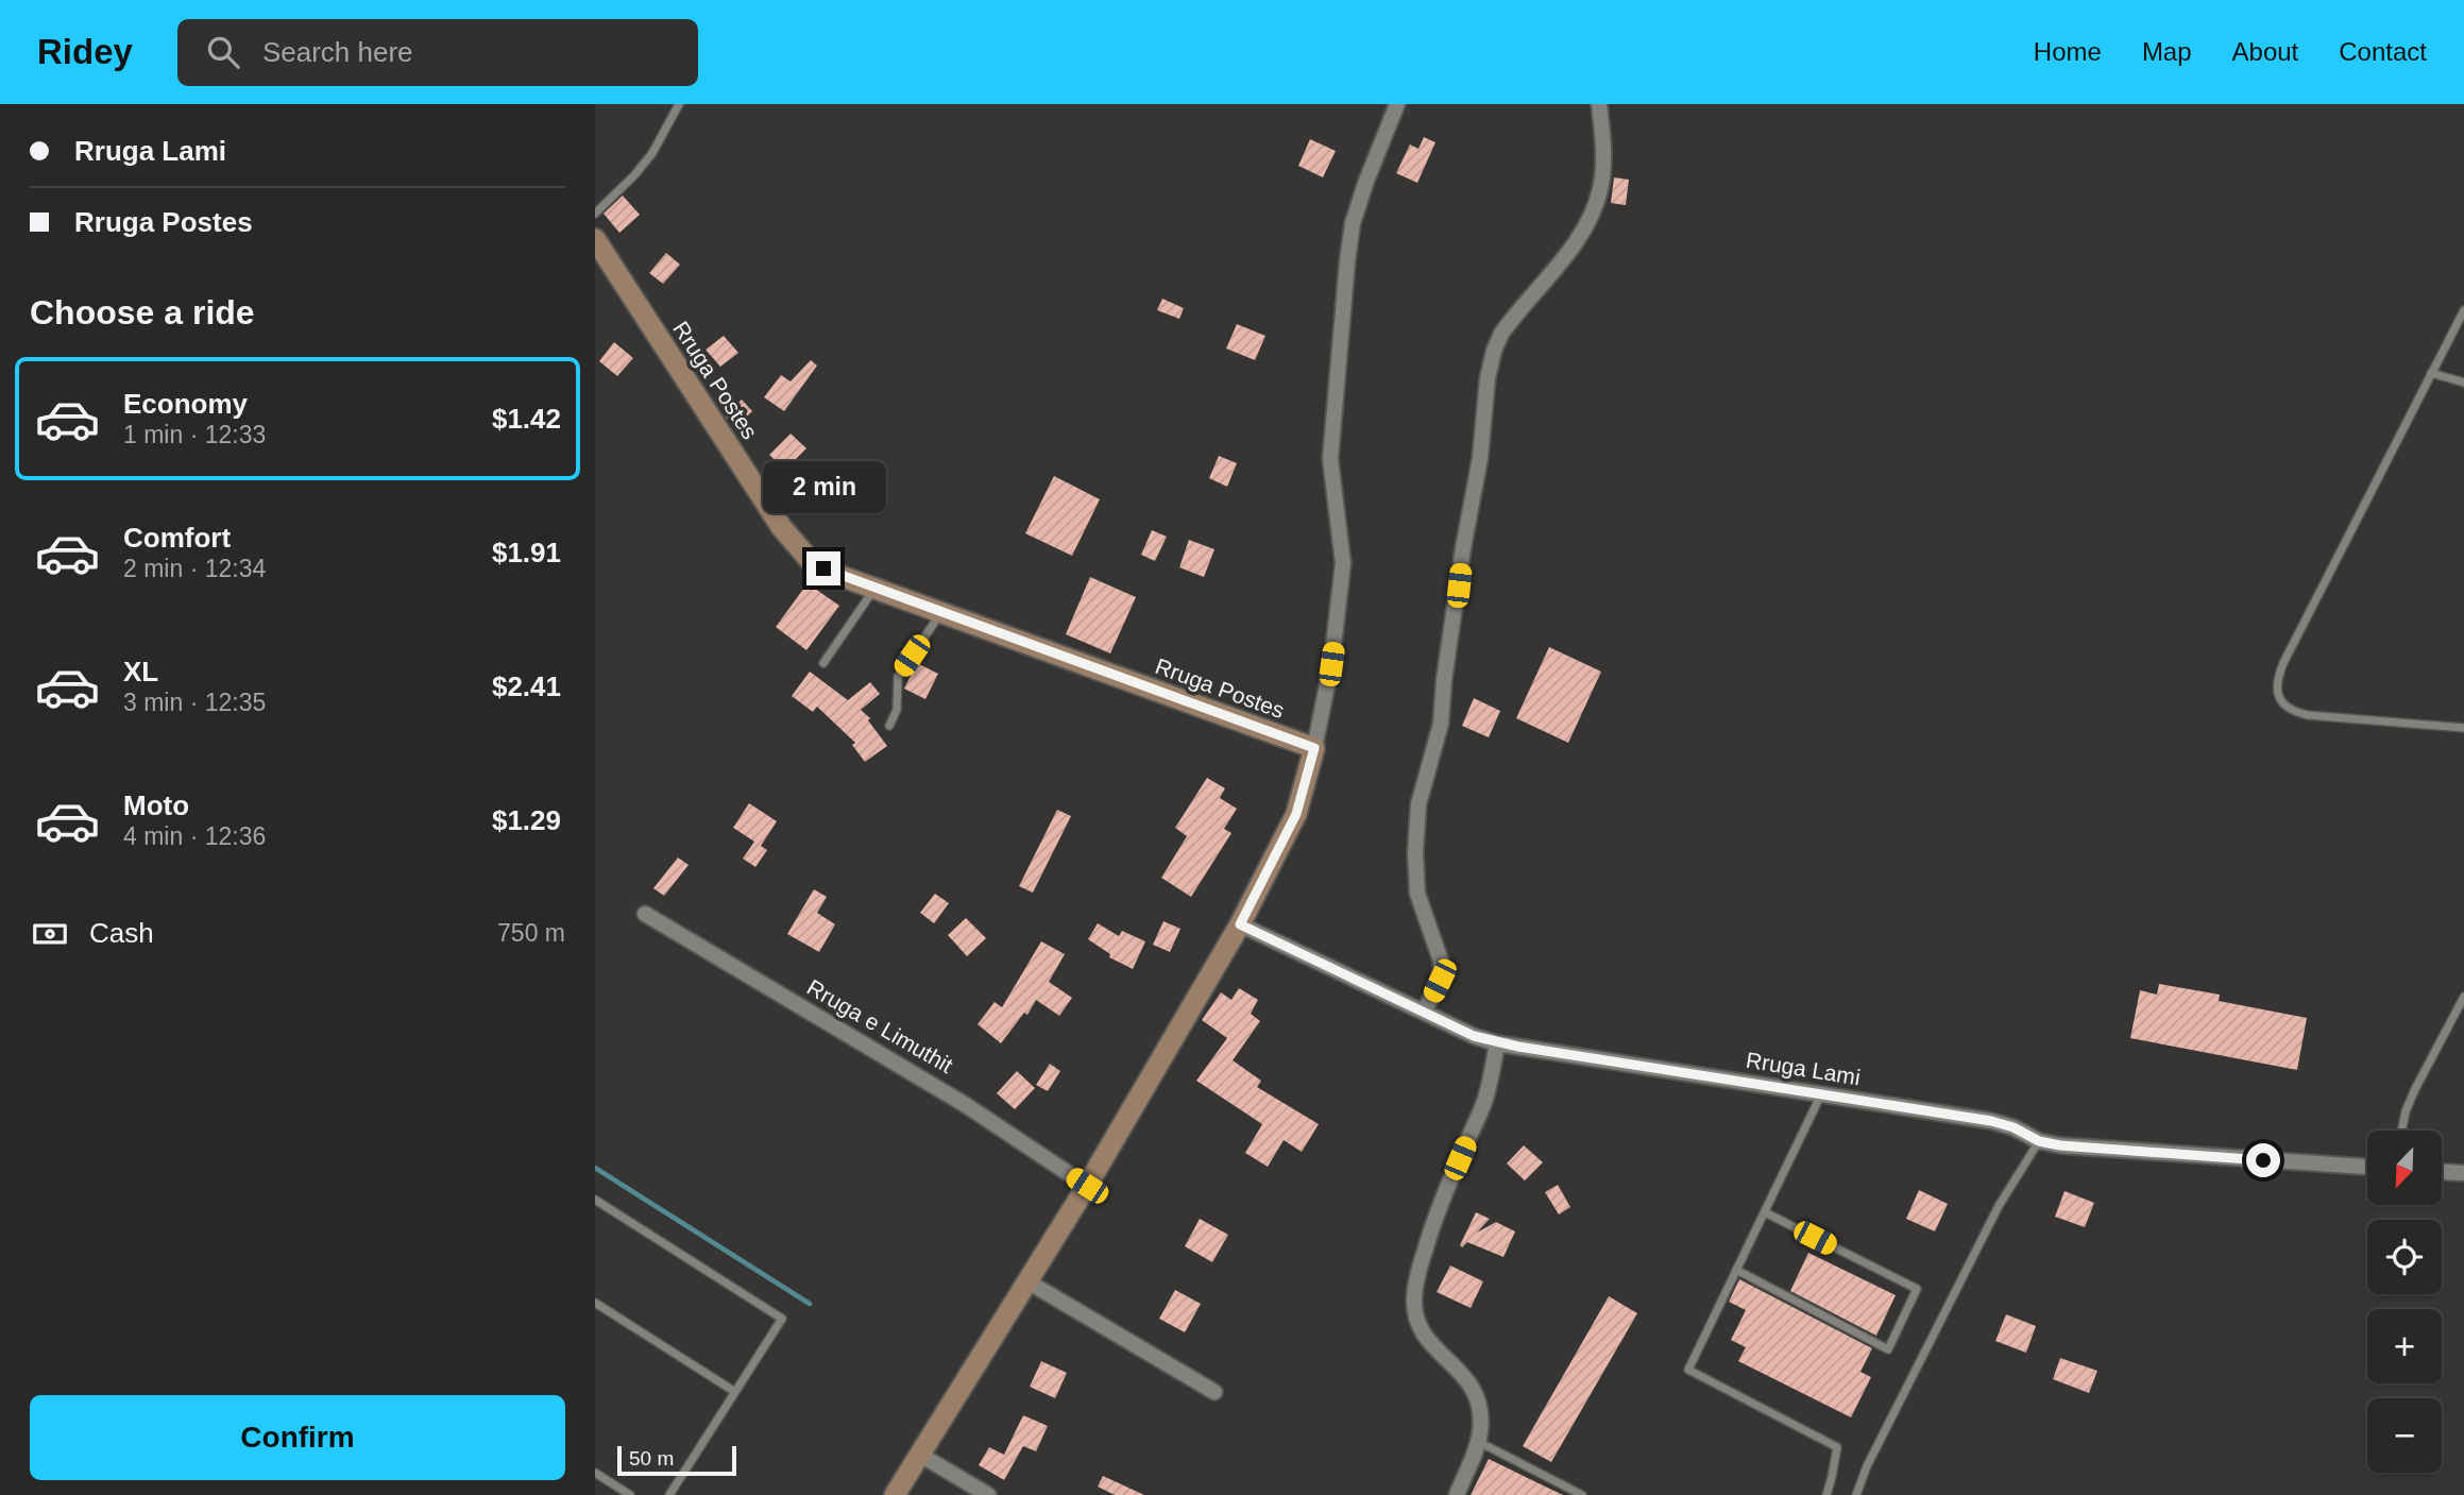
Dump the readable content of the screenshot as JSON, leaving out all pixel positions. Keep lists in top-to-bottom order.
{
  "streets": {
    "street": ["Rruga Postes", "Rruga e Limuthit", "Rruga Lami"]
  },
  "scale_bar": "50 m",
  "north": "bottom left",
  "page": {
    "header": "Ridey",
    "search": "Search here",
    "nav": [
      "Home",
      "Map",
      "About",
      "Contact"
    ],
    "banner": ["Rruga Lami", "Rruga Postes"],
    "heading": "Choose a ride",
    "list": [
      {
        "name": "Economy",
        "note": "1 min · 12:33",
        "value": "$1.42"
      },
      {
        "name": "Comfort",
        "note": "2 min · 12:34",
        "value": "$1.91"
      },
      {
        "name": "XL",
        "note": "3 min · 12:35",
        "value": "$2.41"
      },
      {
        "name": "Moto",
        "note": "4 min · 12:36",
        "value": "$1.29"
      }
    ],
    "bubble": "2 min",
    "pay": ["Cash", "750 m"],
    "map_buttons": ["+", "−"],
    "buttons": "Confirm",
    "scale": "50 m"
  }
}
